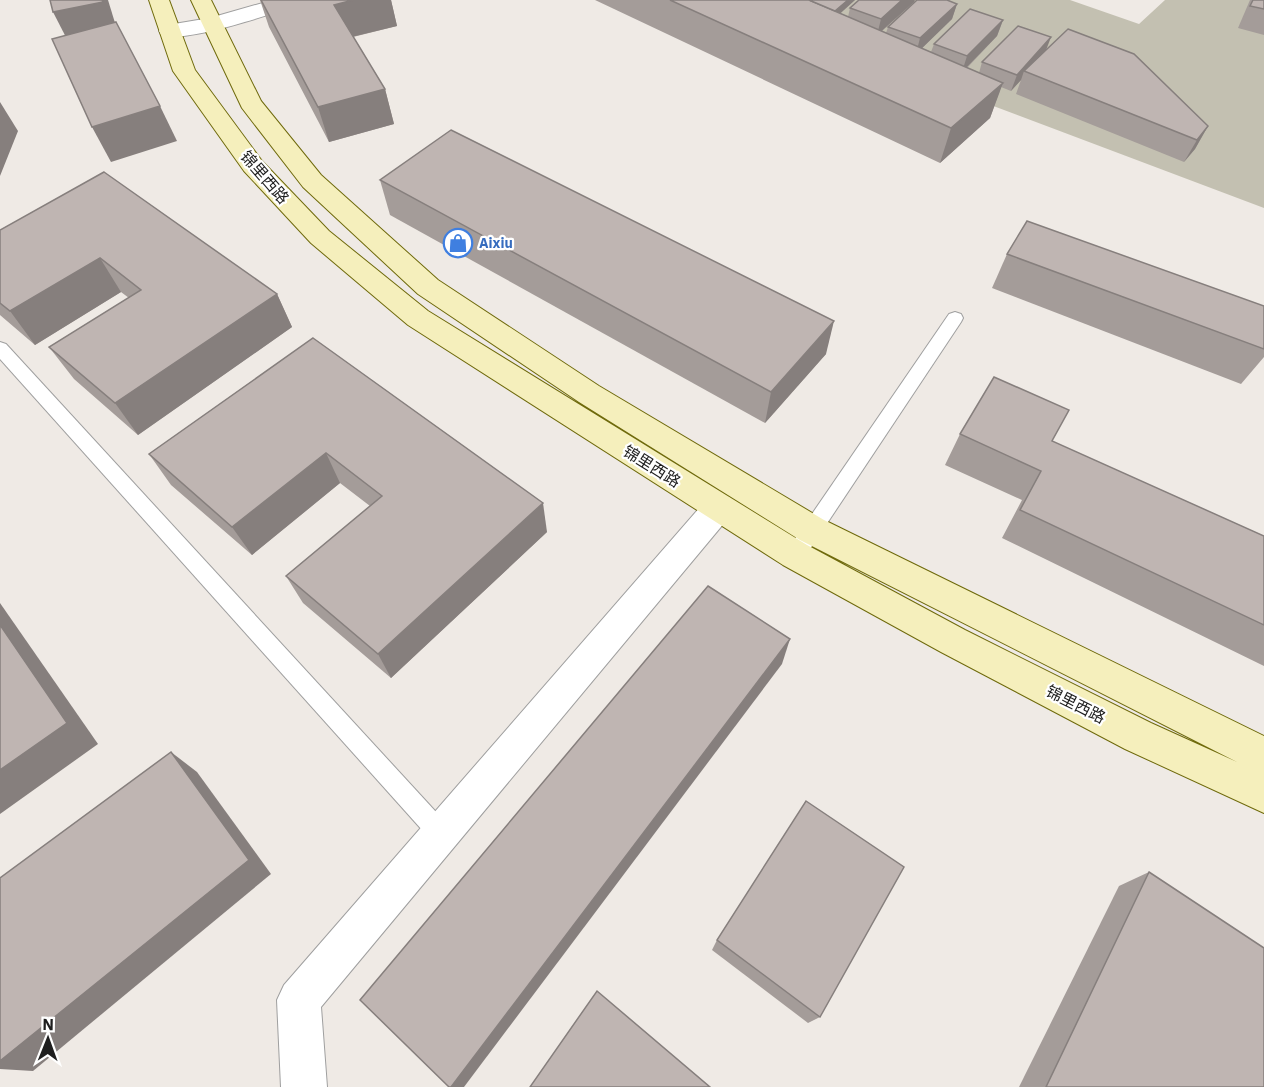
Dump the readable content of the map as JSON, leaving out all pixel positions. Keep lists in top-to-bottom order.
{
  "streets": {
    "main road": ["锦里西路"]
  },
  "places": {
    "shop": ["Aixiu"]
  },
  "north": "top"
}
